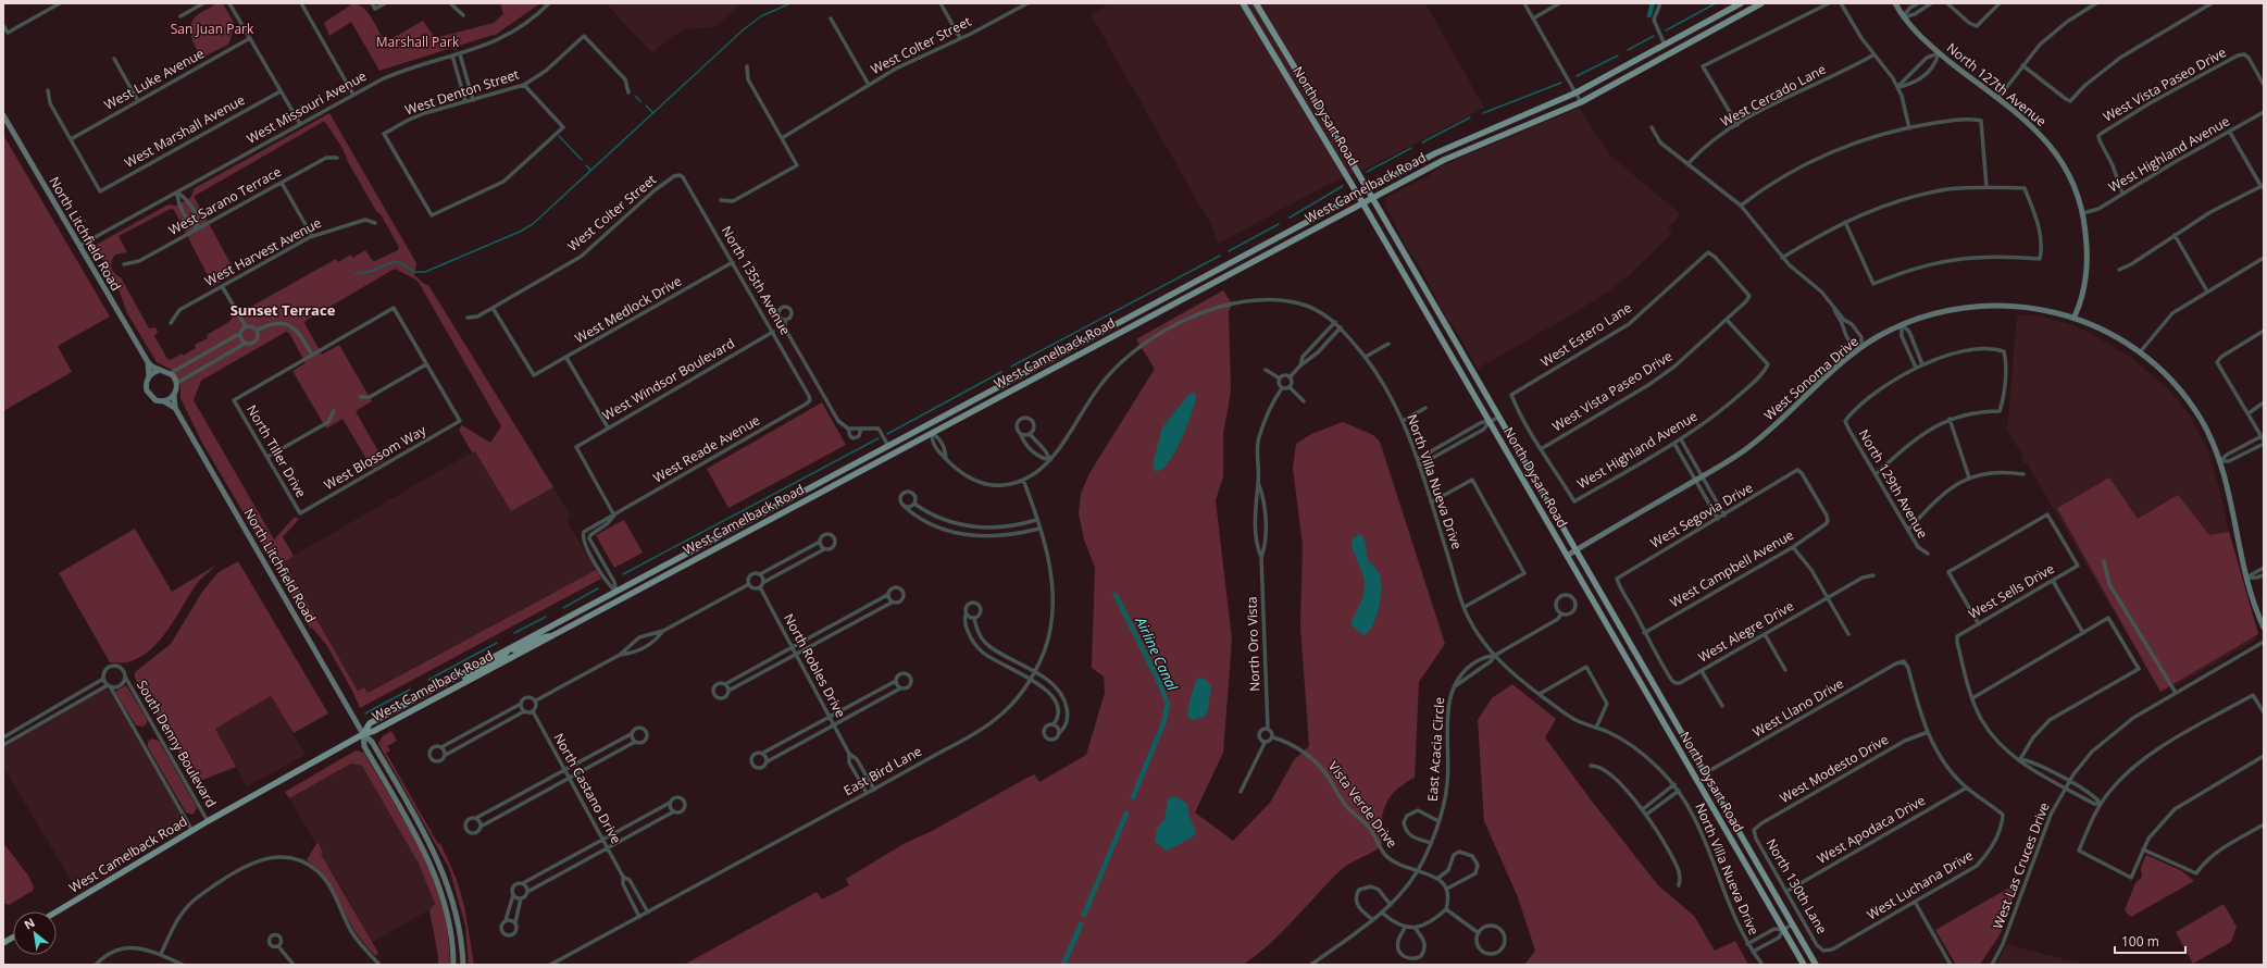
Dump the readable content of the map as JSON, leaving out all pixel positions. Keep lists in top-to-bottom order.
{
  "streets": {
    "main road": ["North Dysart Road", "West Camelback Road"],
    "street": [
      "West Colter Street",
      "West Luke Avenue",
      "North 127th Avenue",
      "West Vista Paseo Drive",
      "West Denton Street",
      "West Cercado Lane",
      "West Missouri Avenue",
      "West Marshall Avenue",
      "West Highland Avenue",
      "West Sarano Terrace",
      "North Litchfield Road",
      "West Harvest Avenue",
      "North 135th Avenue",
      "West Medlock Drive",
      "West Estero Lane",
      "West Sonoma Drive",
      "West Windsor Boulevard",
      "West Reade Avenue",
      "North Tiller Drive",
      "West Blossom Way",
      "North Villa Nueva Drive",
      "North 129th Avenue",
      "West Segovia Drive",
      "West Campbell Avenue",
      "West Sells Drive",
      "West Alegre Drive",
      "North Oro Vista",
      "North Robles Drive",
      "West Llano Drive",
      "South Denny Boulevard",
      "East Acacia Circle",
      "West Modesto Drive",
      "East Bird Lane",
      "North Castano Drive",
      "Vista Verde Drive",
      "West Apodaca Drive",
      "West Las Cruces Drive",
      "West Luchana Drive",
      "North 130th Lane"
    ]
  },
  "crossings": [
    ["West Colter Street", "North 135th Avenue"],
    ["West Colter Street", "West Medlock Drive"],
    ["West Luke Avenue", "West Marshall Avenue"],
    ["North 127th Avenue", "West Highland Avenue"],
    ["North 127th Avenue", "West Sonoma Drive"],
    ["West Vista Paseo Drive", "West Highland Avenue"],
    ["West Vista Paseo Drive", "West Estero Lane"],
    ["West Missouri Avenue", "North Litchfield Road"],
    ["North Dysart Road", "West Camelback Road"],
    ["North Dysart Road", "West Sonoma Drive"],
    ["North Dysart Road", "West Llano Drive"],
    ["West Highland Avenue", "West Estero Lane"],
    ["West Camelback Road", "North Litchfield Road"],
    ["West Camelback Road", "North Villa Nueva Drive"],
    ["West Camelback Road", "South Denny Boulevard"],
    ["North 135th Avenue", "West Medlock Drive"],
    ["North 135th Avenue", "West Windsor Boulevard"],
    ["North 135th Avenue", "West Reade Avenue"],
    ["West Windsor Boulevard", "West Reade Avenue"],
    ["North Tiller Drive", "West Blossom Way"],
    ["North Villa Nueva Drive", "East Acacia Circle"],
    ["North Villa Nueva Drive", "East Bird Lane"],
    ["West Segovia Drive", "West Campbell Avenue"],
    ["West Segovia Drive", "West Alegre Drive"],
    ["West Campbell Avenue", "West Alegre Drive"],
    ["North Oro Vista", "Vista Verde Drive"],
    ["North Robles Drive", "East Bird Lane"],
    ["West Llano Drive", "West Modesto Drive"],
    ["East Acacia Circle", "Vista Verde Drive"],
    ["West Modesto Drive", "North 130th Lane"],
    ["East Bird Lane", "North Castano Drive"],
    ["West Apodaca Drive", "West Luchana Drive"],
    ["West Apodaca Drive", "North 130th Lane"],
    ["West Luchana Drive", "North 130th Lane"]
  ],
  "districts": ["Sunset Terrace"],
  "water": ["Airline Canal"],
  "parks": ["San Juan Park", "Marshall Park"],
  "scale_bar": "100 m",
  "north": "top left"
}
